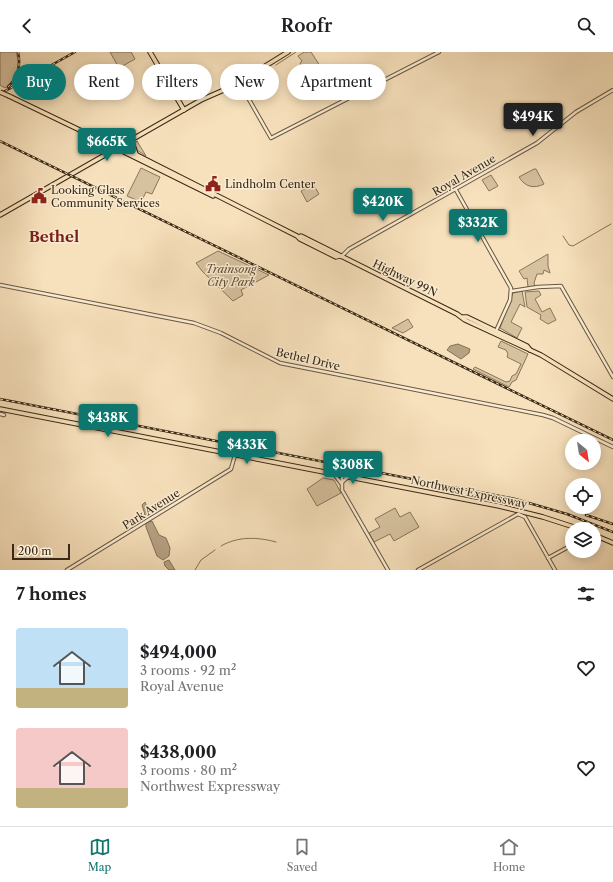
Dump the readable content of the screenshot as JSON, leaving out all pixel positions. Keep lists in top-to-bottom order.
{
  "streets": {
    "main road": ["Highway 99N", "Northwest Expressway"],
    "street": ["Royal Avenue", "Bethel Drive", "Park Avenue"]
  },
  "crossings": [
    ["Royal Avenue", "Highway 99N"],
    ["Northwest Expressway", "Park Avenue"]
  ],
  "districts": ["Bethel"],
  "parks": ["Trainsong City Park"],
  "places": {
    "public building": ["Lindholm Center", "Looking Glass Community Services"]
  },
  "scale_bar": "200 m",
  "north": "bottom right",
  "page": {
    "header": "Roofr",
    "chip": [
      "Buy",
      "Rent",
      "Filters",
      "New",
      "Apartment"
    ],
    "price": [
      "$494K",
      "$665K",
      "$420K",
      "$332K",
      "$438K",
      "$433K",
      "$308K"
    ],
    "scale": "200 m",
    "heading": "7 homes",
    "list": [
      {
        "name": "$494,000",
        "note": "3 rooms · 92 m² · Royal Avenue"
      },
      {
        "name": "$438,000",
        "note": "3 rooms · 80 m² · Northwest Expressway"
      }
    ],
    "tabs": ["Map", "Saved", "Home"]
  }
}
